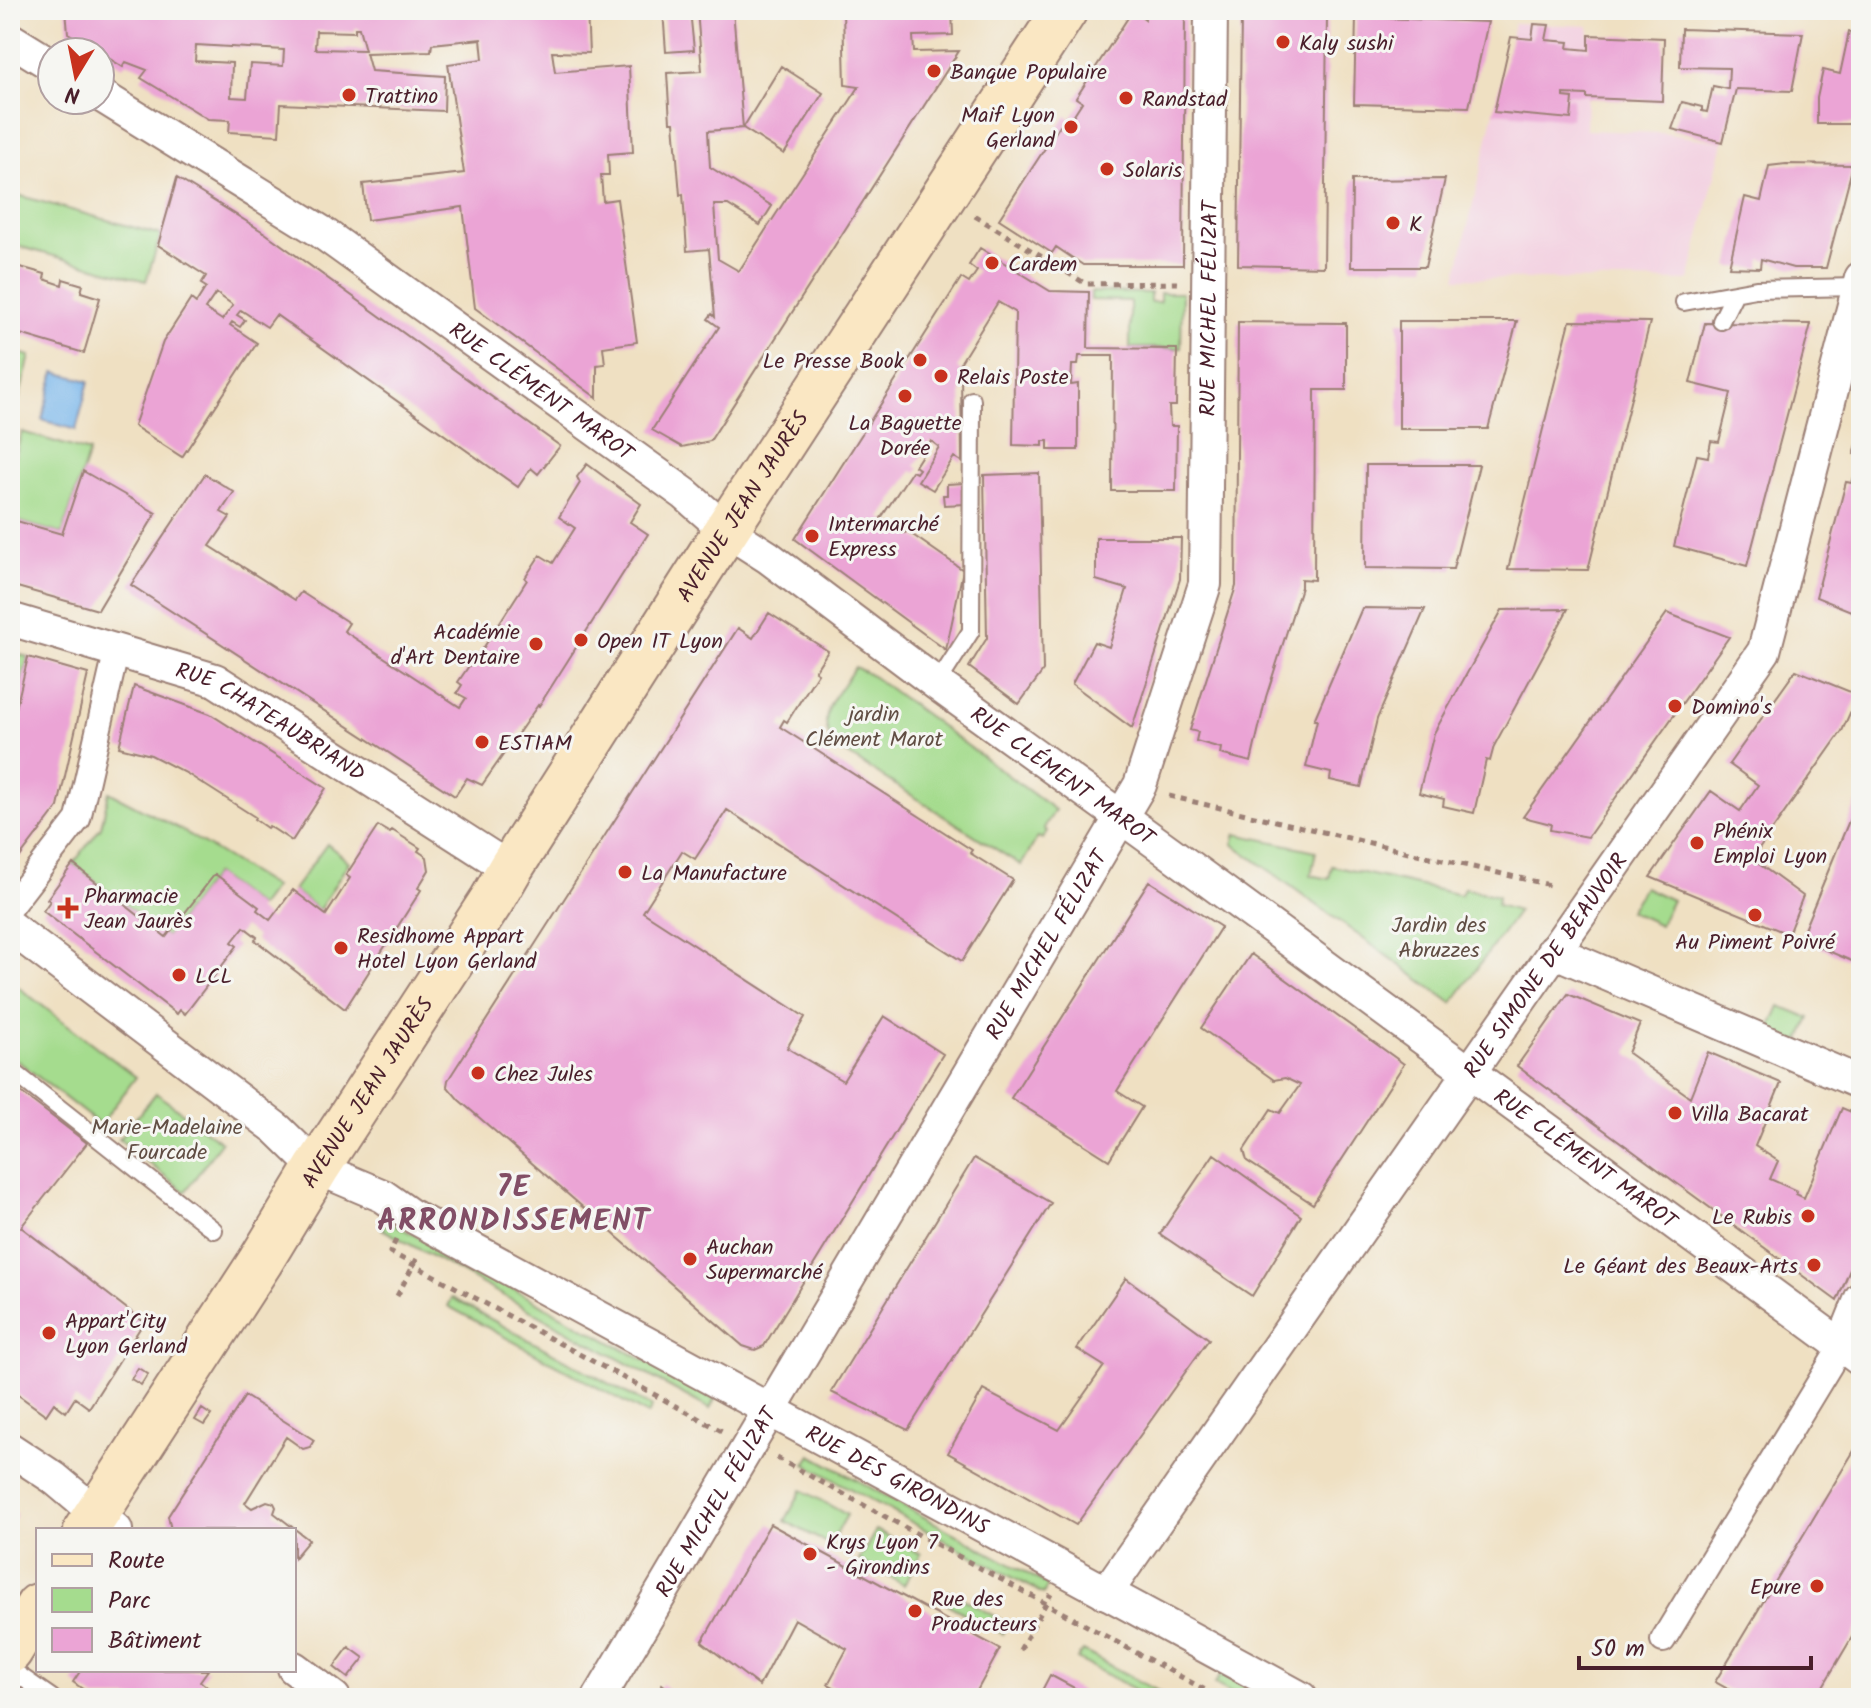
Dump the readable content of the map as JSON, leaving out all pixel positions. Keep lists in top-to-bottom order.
{
  "streets": {
    "main road": ["AVENUE JEAN JAURÈS"],
    "street": [
      "RUE MICHEL FÉLIZAT",
      "RUE CLÉMENT MAROT",
      "RUE CHATEAUBRIAND",
      "RUE SIMONE DE BEAUVOIR",
      "RUE DES GIRONDINS"
    ]
  },
  "crossings": [
    ["RUE MICHEL FÉLIZAT", "RUE CLÉMENT MAROT"],
    ["RUE MICHEL FÉLIZAT", "RUE DES GIRONDINS"],
    ["RUE CLÉMENT MAROT", "AVENUE JEAN JAURÈS"],
    ["RUE CLÉMENT MAROT", "RUE SIMONE DE BEAUVOIR"],
    ["AVENUE JEAN JAURÈS", "RUE CHATEAUBRIAND"],
    ["AVENUE JEAN JAURÈS", "RUE DES GIRONDINS"],
    ["RUE SIMONE DE BEAUVOIR", "RUE DES GIRONDINS"]
  ],
  "districts": ["7E ARRONDISSEMENT"],
  "parks": ["jardin Clément Marot", "Jardin des Abruzzes", "Marie-Madelaine Fourcade"],
  "places": {
    "other": [
      "Kaly sushi",
      "Banque Populaire",
      "Trattino",
      "Randstad",
      "Maif Lyon Gerland",
      "Solaris",
      "K",
      "Cardem",
      "Le Presse Book",
      "Relais Poste",
      "La Baguette Dorée",
      "Intermarché Express",
      "Open IT Lyon",
      "Académie d'Art Dentaire",
      "Domino's",
      "ESTIAM",
      "Phénix Emploi Lyon",
      "La Manufacture",
      "Au Piment Poivré",
      "Residhome Appart Hotel Lyon Gerland",
      "LCL",
      "Chez Jules",
      "Villa Bacarat",
      "Le Rubis",
      "Auchan Supermarché",
      "Le Géant des Beaux-Arts",
      "Appart'City Lyon Gerland",
      "Krys Lyon 7 - Girondins",
      "Epure",
      "Rue des Producteurs"
    ],
    "health": ["Pharmacie Jean Jaurès"]
  },
  "legend": ["Route", "Parc", "Bâtiment"],
  "scale_bar": "50 m",
  "north": "bottom"
}
